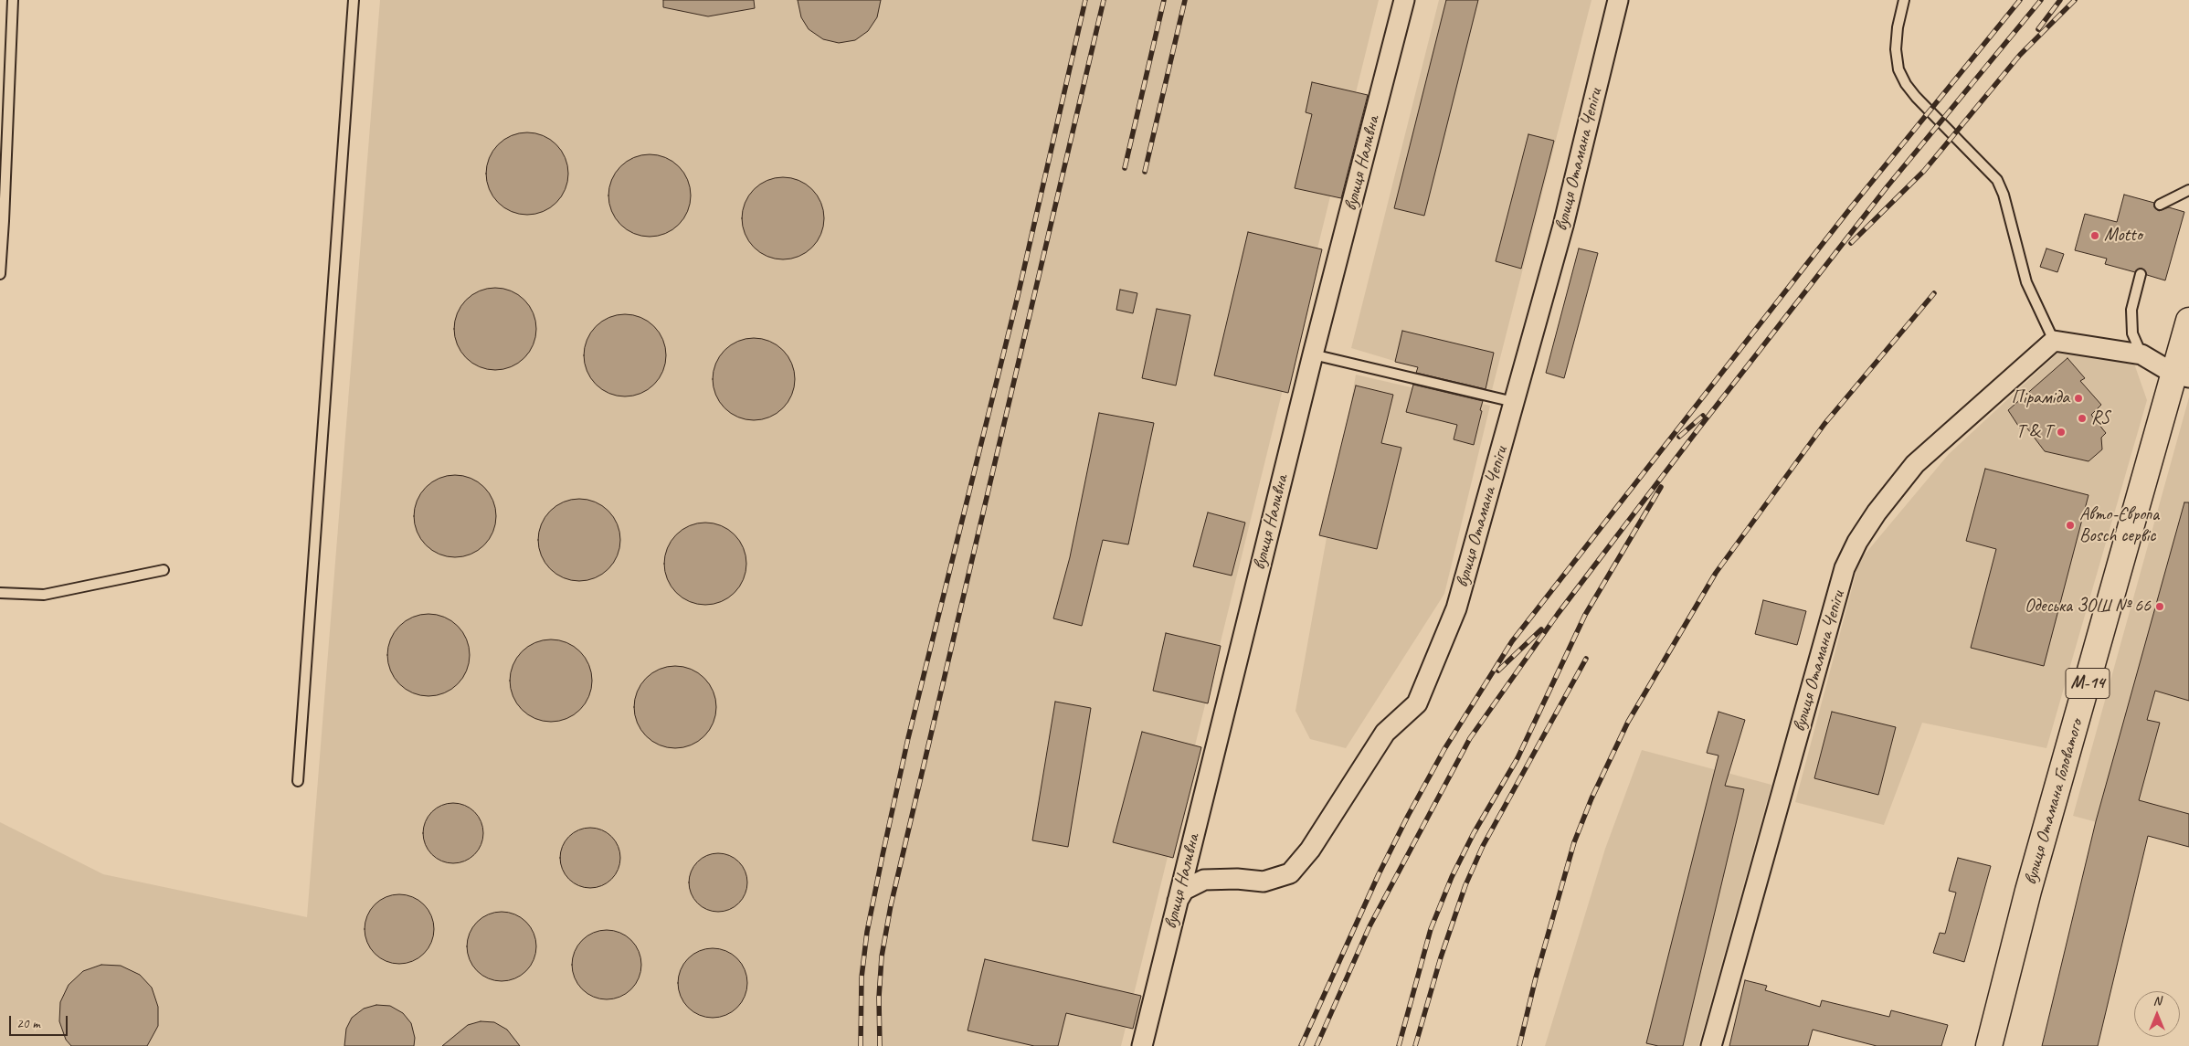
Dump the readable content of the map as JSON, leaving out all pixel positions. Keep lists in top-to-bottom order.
{
  "streets": {
    "main road": ["М-14", "вулиця Отамана Головатого"],
    "street": ["вулиця Отамана Чепіги", "вулиця Наливна"]
  },
  "crossings": [
    ["вулиця Отамана Чепіги", "вулиця Наливна"]
  ],
  "places": [
    "Motto",
    "Піраміда",
    "RS",
    "T & T",
    "Авто-Європа Bosch сервіс",
    "Одеська ЗОШ № 66"
  ],
  "scale_bar": "20 m",
  "north": "top"
}
